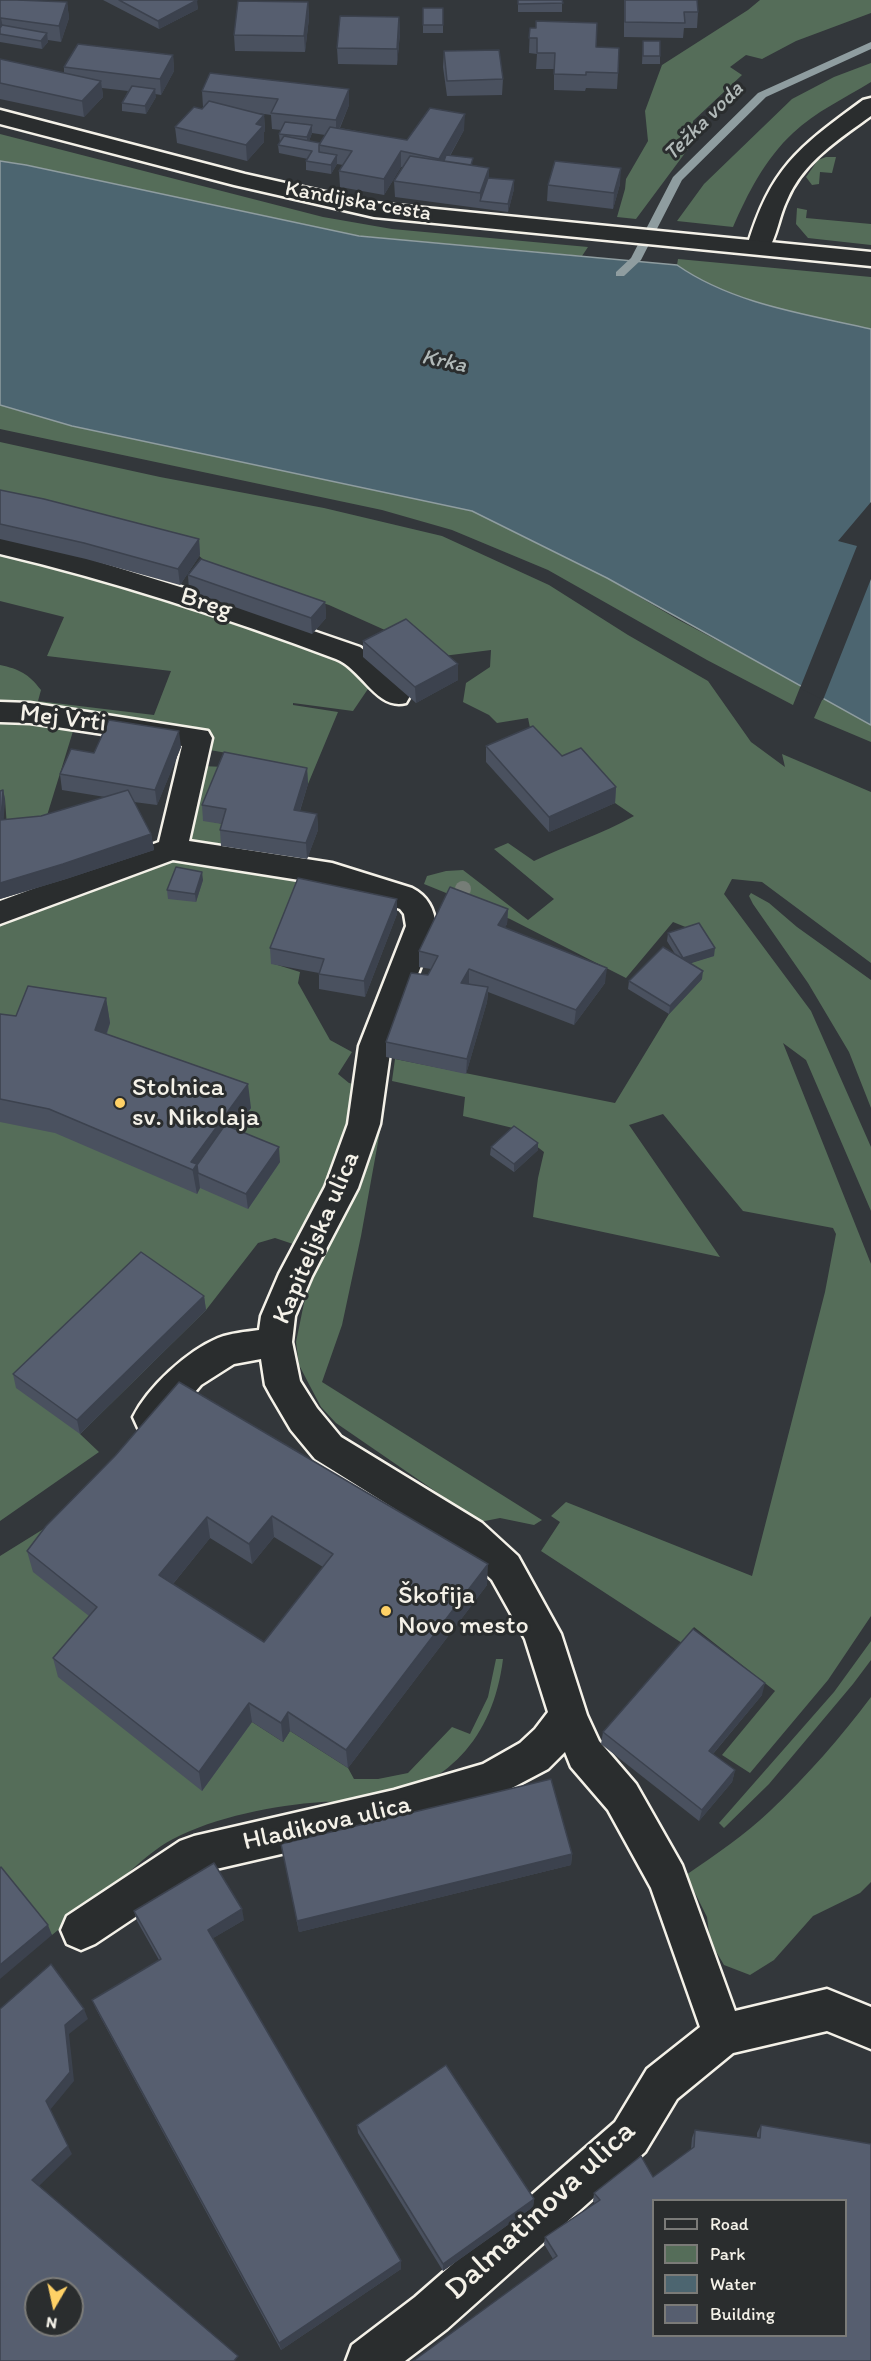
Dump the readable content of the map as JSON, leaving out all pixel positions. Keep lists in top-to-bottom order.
{
  "streets": {
    "street": [
      "Kandijska cesta",
      "Breg",
      "Mej Vrti",
      "Kapiteljska ulica",
      "Hladikova ulica",
      "Dalmatinova ulica"
    ]
  },
  "crossings": [
    ["Mej Vrti", "Kapiteljska ulica"],
    ["Kapiteljska ulica", "Hladikova ulica"],
    ["Kapiteljska ulica", "Dalmatinova ulica"]
  ],
  "water": ["Težka voda", "Krka"],
  "places": ["Stolnica sv. Nikolaja", "Škofija Novo mesto"],
  "legend": [
    "Road",
    "Park",
    "Water",
    "Building"
  ],
  "north": "bottom"
}
